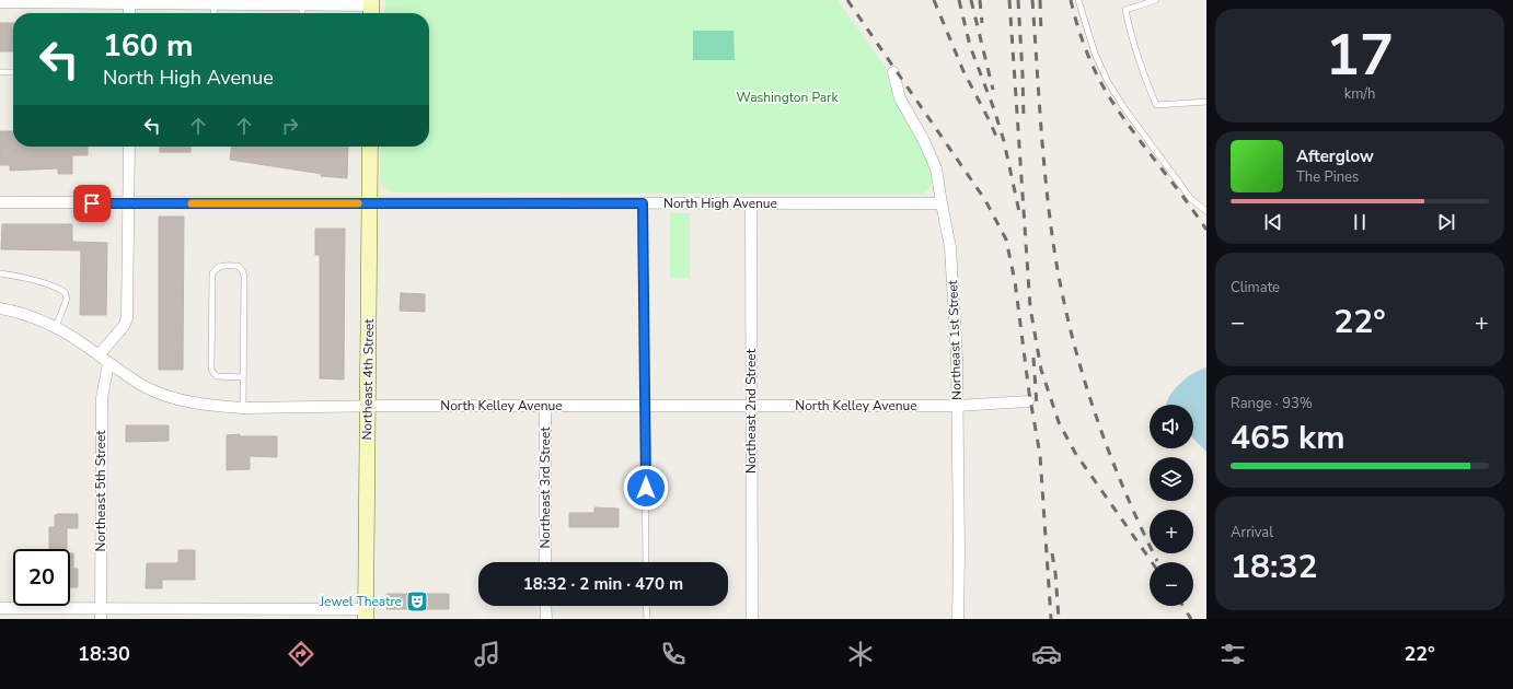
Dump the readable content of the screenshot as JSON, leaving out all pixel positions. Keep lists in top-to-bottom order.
{
  "streets": {
    "main road": ["Northeast 4th Street"],
    "street": [
      "North High Avenue",
      "Northeast 1st Street",
      "North Kelley Avenue",
      "Northeast 2nd Street",
      "Northeast 3rd Street",
      "Northeast 5th Street"
    ]
  },
  "crossings": [
    ["North High Avenue", "Northeast 1st Street"],
    ["North High Avenue", "Northeast 4th Street"],
    ["North High Avenue", "Northeast 2nd Street"],
    ["Northeast 1st Street", "North Kelley Avenue"],
    ["Northeast 4th Street", "North Kelley Avenue"],
    ["North Kelley Avenue", "Northeast 2nd Street"],
    ["North Kelley Avenue", "Northeast 3rd Street"],
    ["North Kelley Avenue", "Northeast 5th Street"]
  ],
  "parks": ["Washington Park"],
  "places": {
    "theatre": ["Jewel Theatre"]
  },
  "page": {
    "tile": [
      ["17", "km/h"],
      "Climate",
      ["Range · 93%", "465 km"],
      ["Arrival", "18:32"]
    ],
    "turn": ["160 m", "North High Avenue"],
    "song": ["Afterglow", "The Pines"],
    "heat": ["−", "22°", "+"],
    "map_buttons": ["+", "−"],
    "limit": "20",
    "trip": "18:32 · 2 min · 470 m",
    "tabs": ["18:30", "22°"]
  }
}
